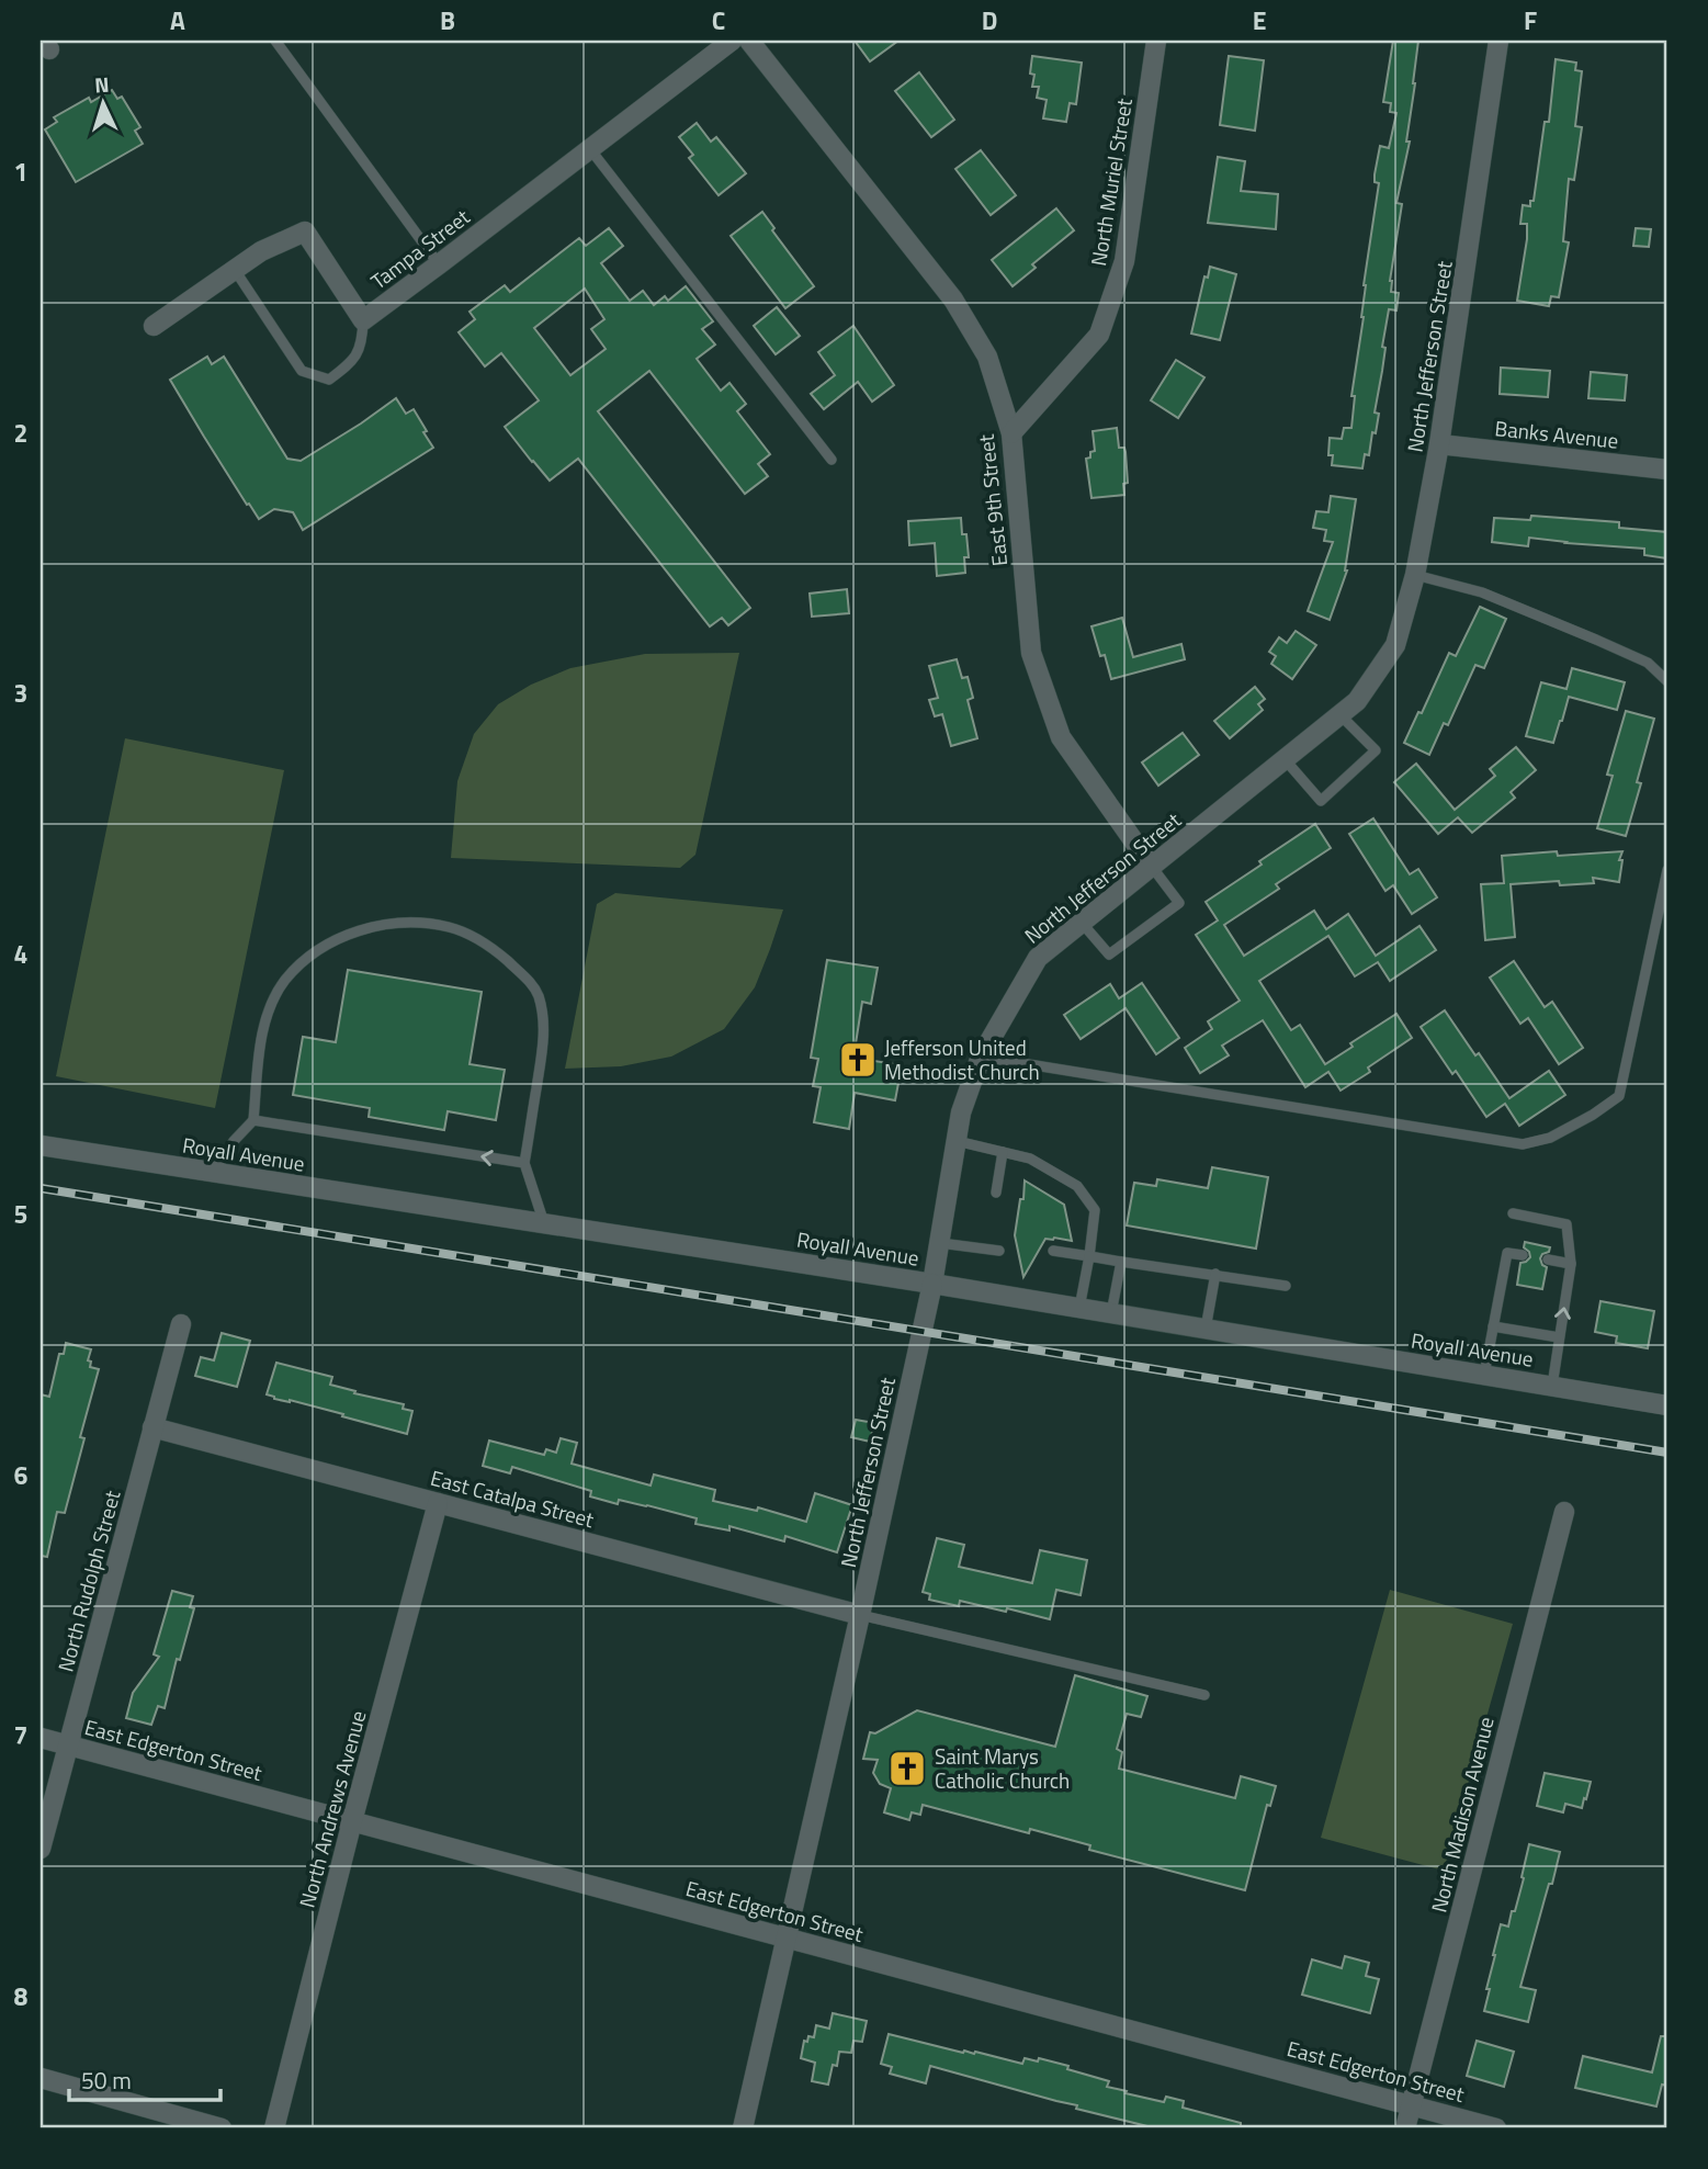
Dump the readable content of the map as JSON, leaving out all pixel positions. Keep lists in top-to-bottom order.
{
  "streets": {
    "street": [
      "North Muriel Street",
      "Tampa Street",
      "North Jefferson Street",
      "Banks Avenue",
      "East 9th Street",
      "Royall Avenue",
      "East Catalpa Street",
      "North Rudolph Street",
      "East Edgerton Street",
      "North Andrews Avenue",
      "North Madison Avenue"
    ]
  },
  "crossings": [
    ["North Muriel Street", "East 9th Street"],
    ["North Jefferson Street", "Banks Avenue"],
    ["North Jefferson Street", "East 9th Street"],
    ["North Jefferson Street", "Royall Avenue"],
    ["North Jefferson Street", "East Catalpa Street"],
    ["North Jefferson Street", "East Edgerton Street"],
    ["East Catalpa Street", "North Rudolph Street"],
    ["East Catalpa Street", "North Andrews Avenue"],
    ["North Rudolph Street", "East Edgerton Street"],
    ["East Edgerton Street", "North Andrews Avenue"],
    ["East Edgerton Street", "North Madison Avenue"]
  ],
  "places": {
    "church": ["Jefferson United Methodist Church", "Saint Marys Catholic Church"]
  },
  "scale_bar": "50 m",
  "north": "top",
  "grid": {
    "columns": [
      "A",
      "B",
      "C",
      "D",
      "E",
      "F"
    ],
    "rows": [
      "1",
      "2",
      "3",
      "4",
      "5",
      "6",
      "7",
      "8"
    ]
  }
}
